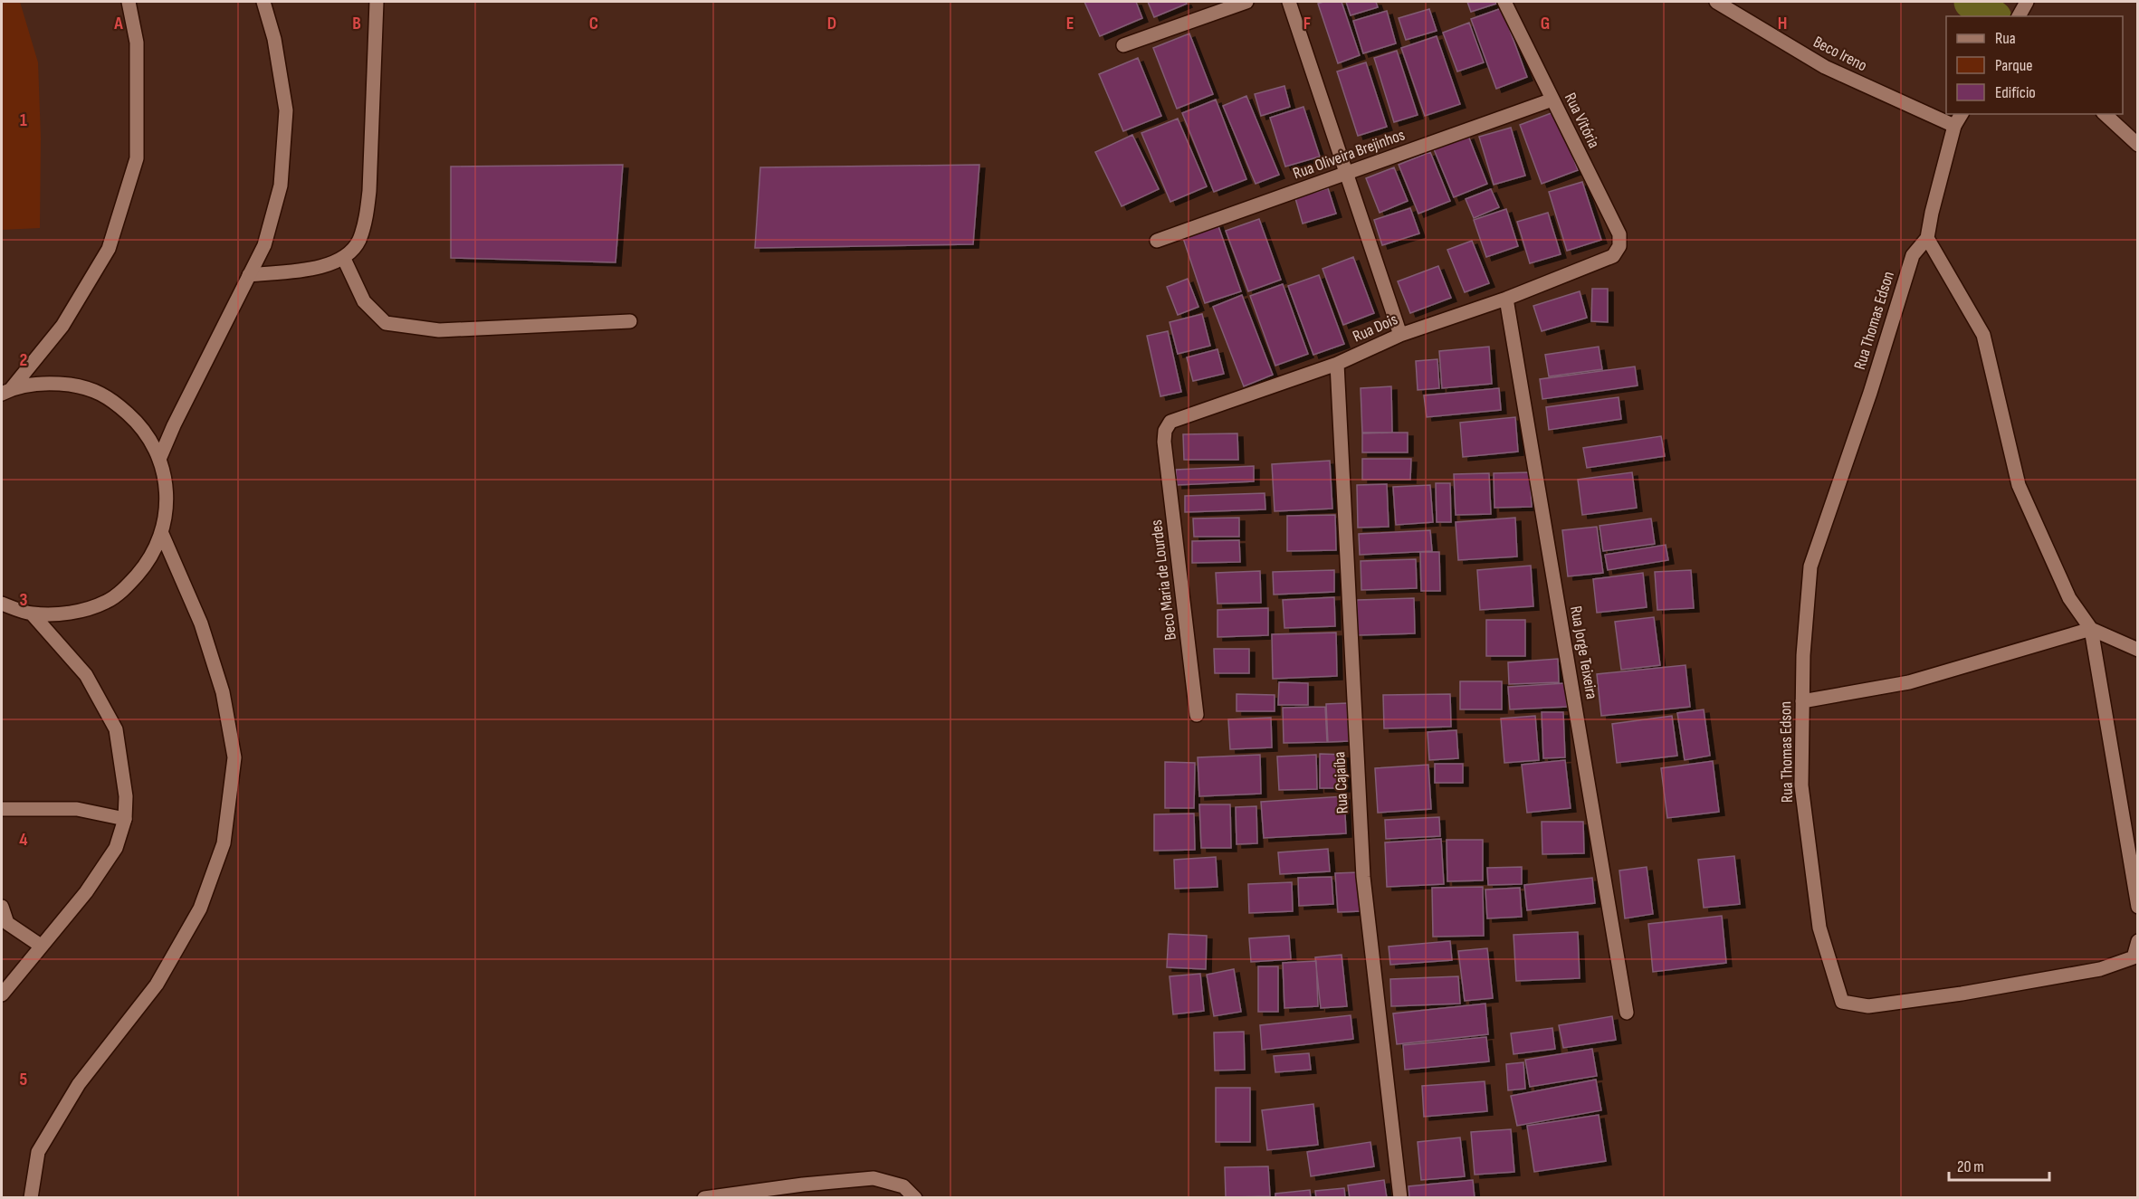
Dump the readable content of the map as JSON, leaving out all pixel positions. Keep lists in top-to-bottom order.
{
  "streets": {
    "street": [
      "Beco Ireno",
      "Rua Vitória",
      "Rua Oliveira Brejinhos",
      "Rua Thomas Edson",
      "Rua Dois",
      "Beco Maria de Lourdes",
      "Rua Jorge Teixeira",
      "Rua Cajaíba"
    ]
  },
  "crossings": [
    ["Beco Ireno", "Rua Thomas Edson"],
    ["Rua Vitória", "Rua Oliveira Brejinhos"],
    ["Rua Vitória", "Rua Dois"],
    ["Rua Dois", "Beco Maria de Lourdes"],
    ["Rua Dois", "Rua Jorge Teixeira"],
    ["Rua Dois", "Rua Cajaíba"]
  ],
  "legend": ["Rua", "Parque", "Edifício"],
  "scale_bar": "20 m",
  "grid": {
    "columns": [
      "A",
      "B",
      "C",
      "D",
      "E",
      "F",
      "G",
      "H"
    ],
    "rows": [
      "1",
      "2",
      "3",
      "4",
      "5"
    ]
  }
}
